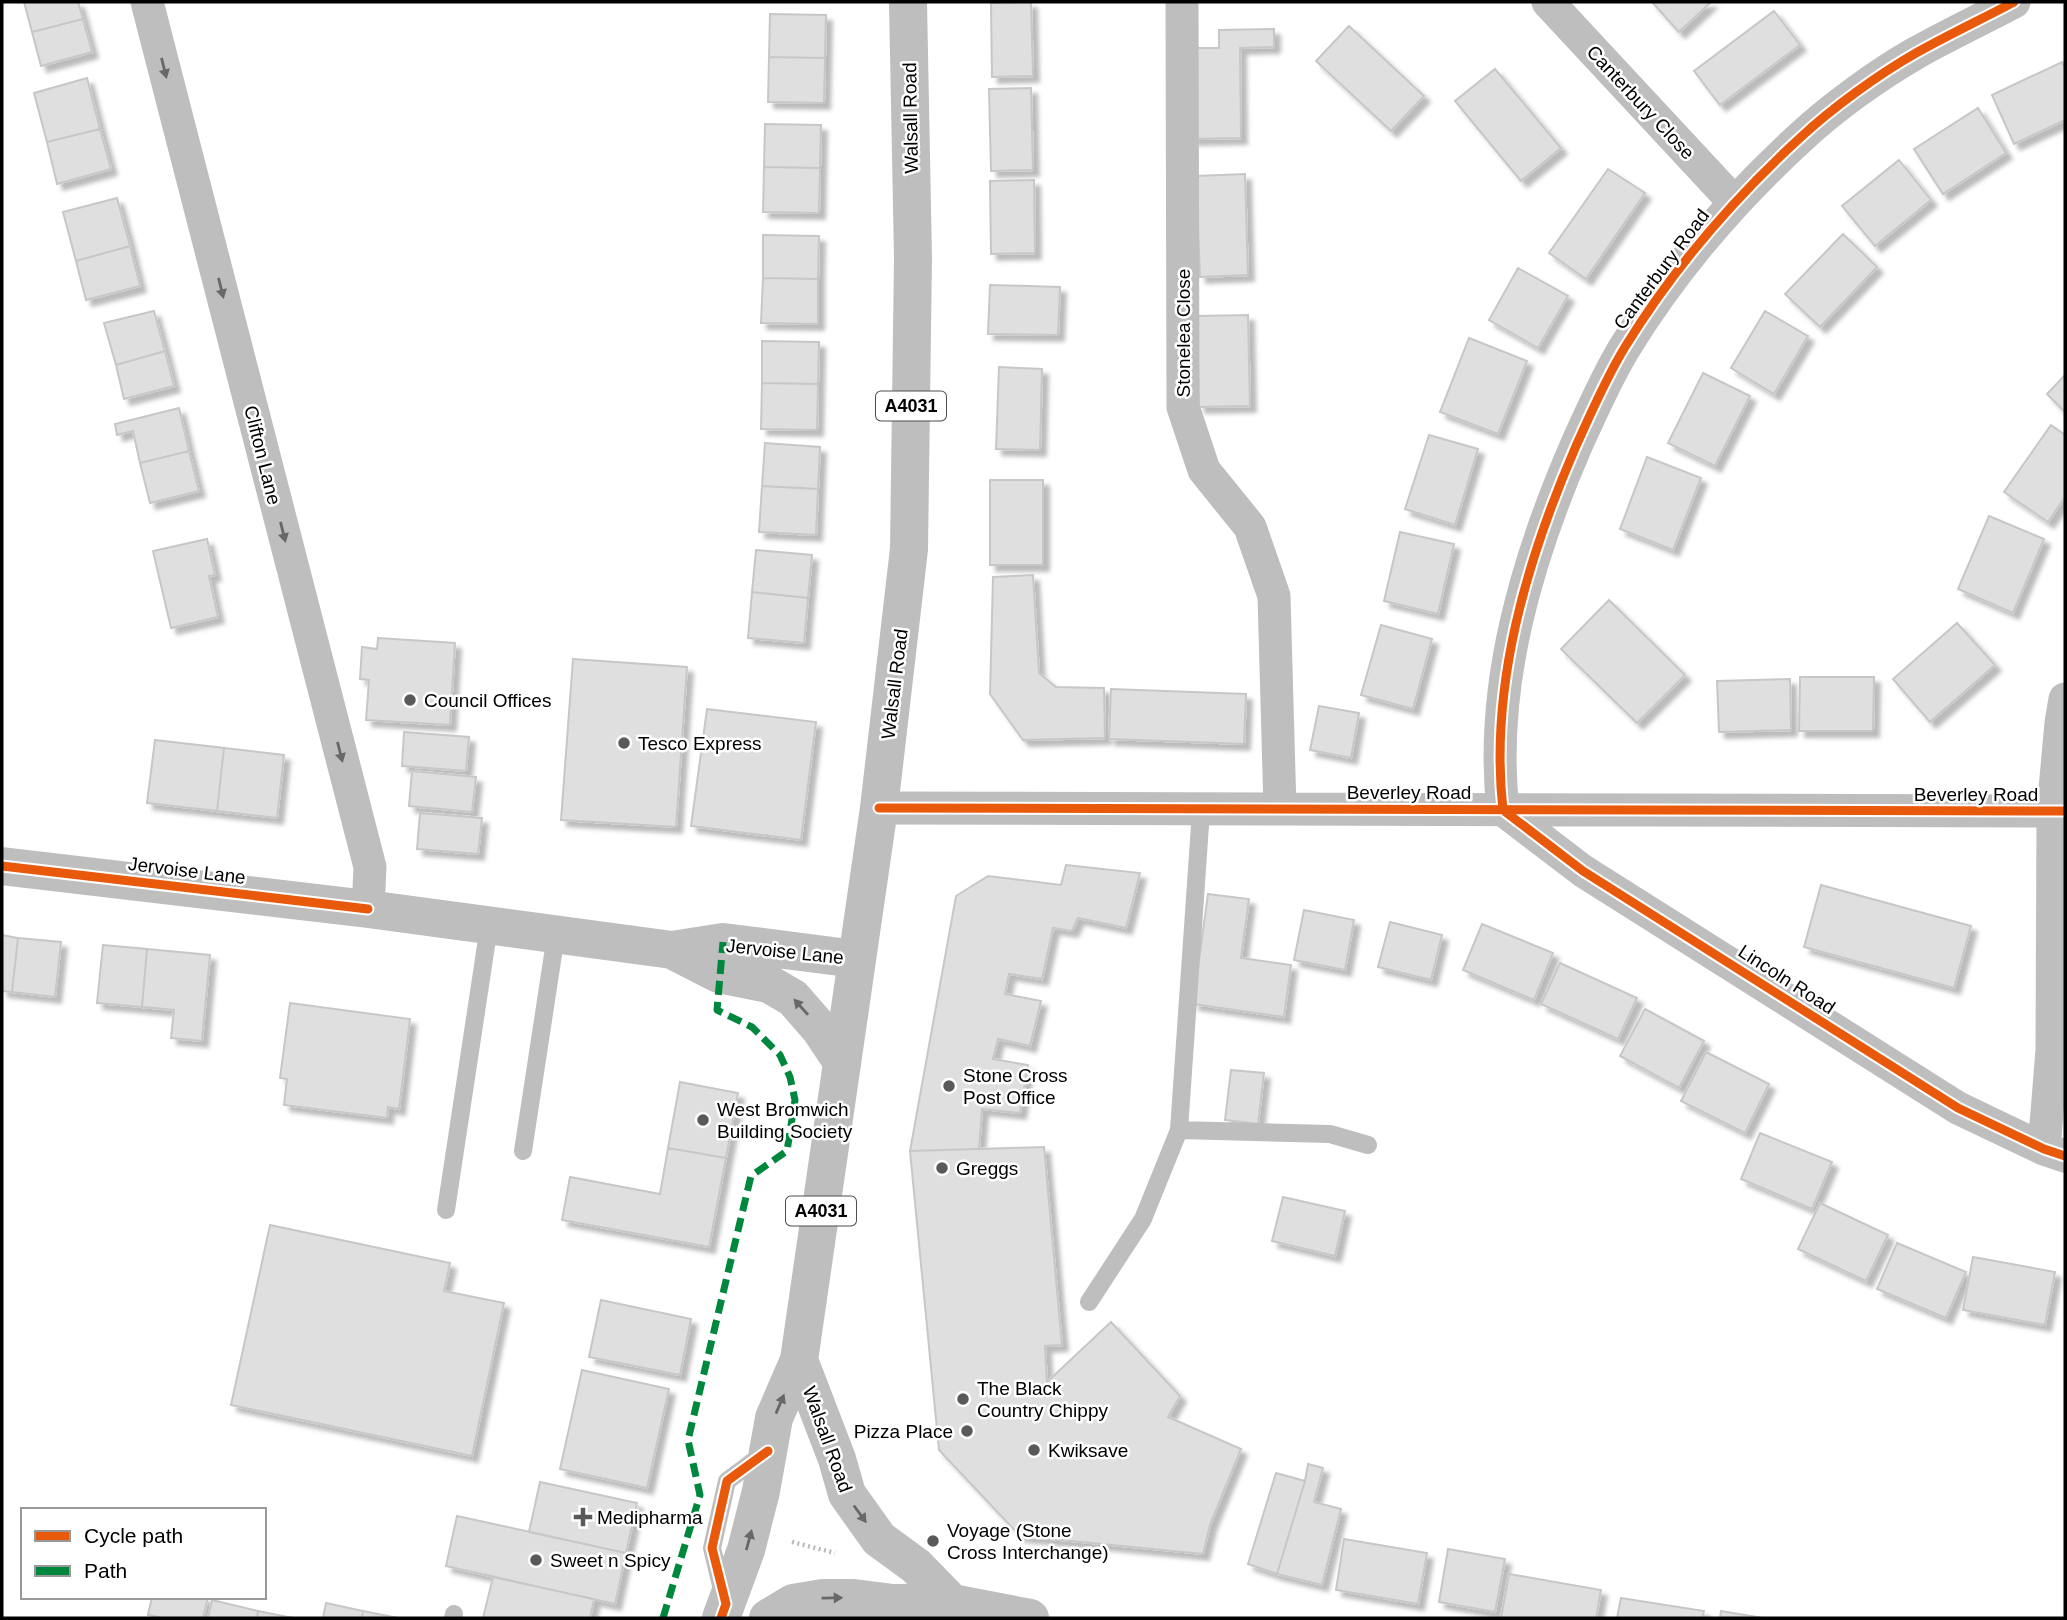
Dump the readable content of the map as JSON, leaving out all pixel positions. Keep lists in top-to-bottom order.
{
  "streets": {
    "main road": ["Walsall Road", "A4031", "Jervoise Lane"],
    "street": [
      "Canterbury Close",
      "Canterbury Road",
      "Stonelea Close",
      "Clifton Lane",
      "Beverley Road",
      "Lincoln Road"
    ]
  },
  "crossings": [
    ["Canterbury Close", "Canterbury Road"],
    ["Walsall Road", "Beverley Road"],
    ["Walsall Road", "Jervoise Lane"],
    ["Canterbury Road", "Beverley Road"],
    ["Canterbury Road", "Lincoln Road"],
    ["Stonelea Close", "Beverley Road"],
    ["Clifton Lane", "Jervoise Lane"],
    ["Beverley Road", "Lincoln Road"]
  ],
  "one_way": ["Clifton Lane"],
  "places": {
    "other": [
      "Council Offices",
      "Tesco Express",
      "Stone Cross Post Office",
      "West Bromwich Building Society",
      "Greggs",
      "The Black Country Chippy",
      "Pizza Place",
      "Kwiksave",
      "Voyage (Stone Cross Interchange)",
      "Sweet n Spicy"
    ],
    "health": ["Medipharma"]
  },
  "legend": ["Cycle path", "Path"]
}
